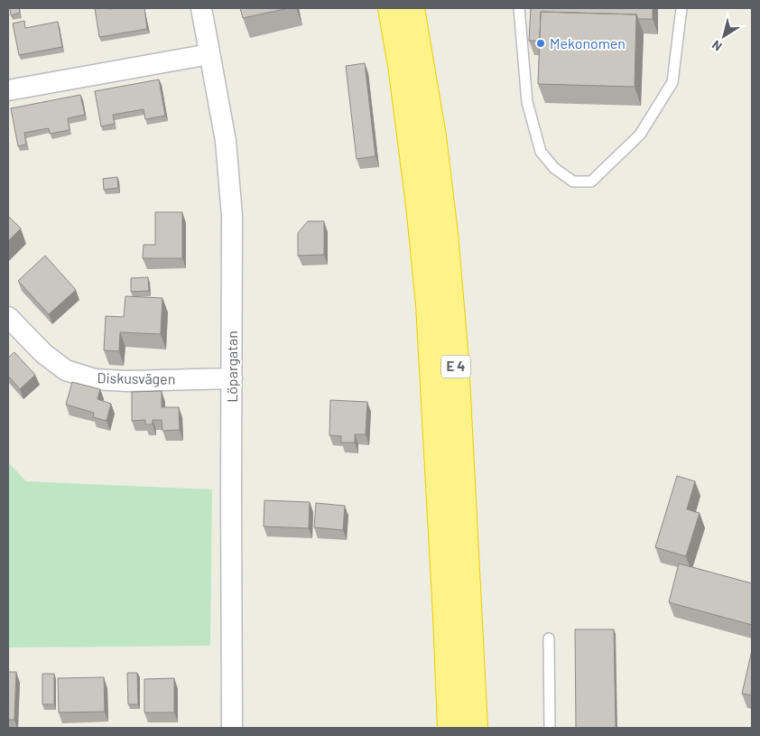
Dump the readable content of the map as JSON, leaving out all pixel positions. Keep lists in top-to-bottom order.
{
  "streets": {
    "highway": ["E 4"],
    "street": ["Löpargatan", "Diskusvägen"]
  },
  "crossings": [
    ["Löpargatan", "Diskusvägen"]
  ],
  "places": ["Mekonomen"],
  "north": "bottom left"
}
